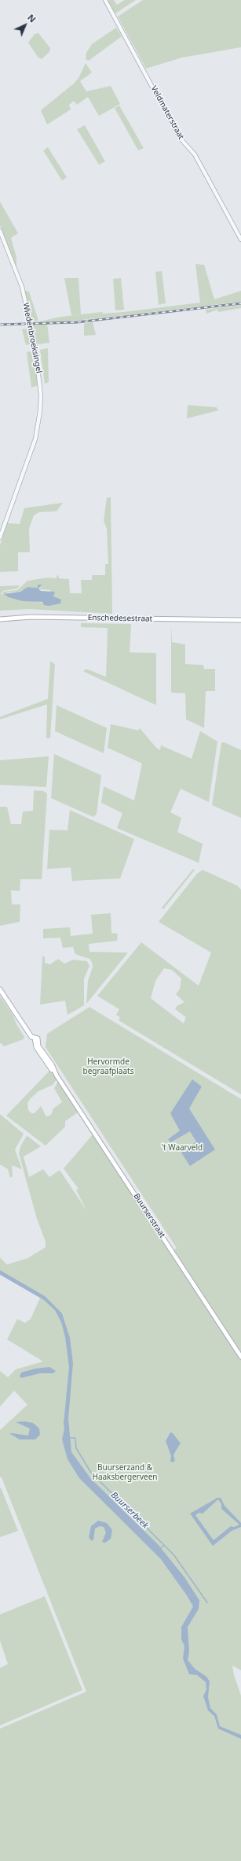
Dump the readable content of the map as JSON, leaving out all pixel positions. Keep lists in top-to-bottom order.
{
  "streets": {
    "main road": ["Enschedesestraat", "Buurserstraat"],
    "street": ["Veldmaterstraat", "Wiedenbroeksingel"]
  },
  "water": ["Buurserbeek"],
  "parks": ["Hervormde begraafplaats", "'t Waarveld", "Buurserzand & Haaksbergerveen"],
  "north": "top right"
}
